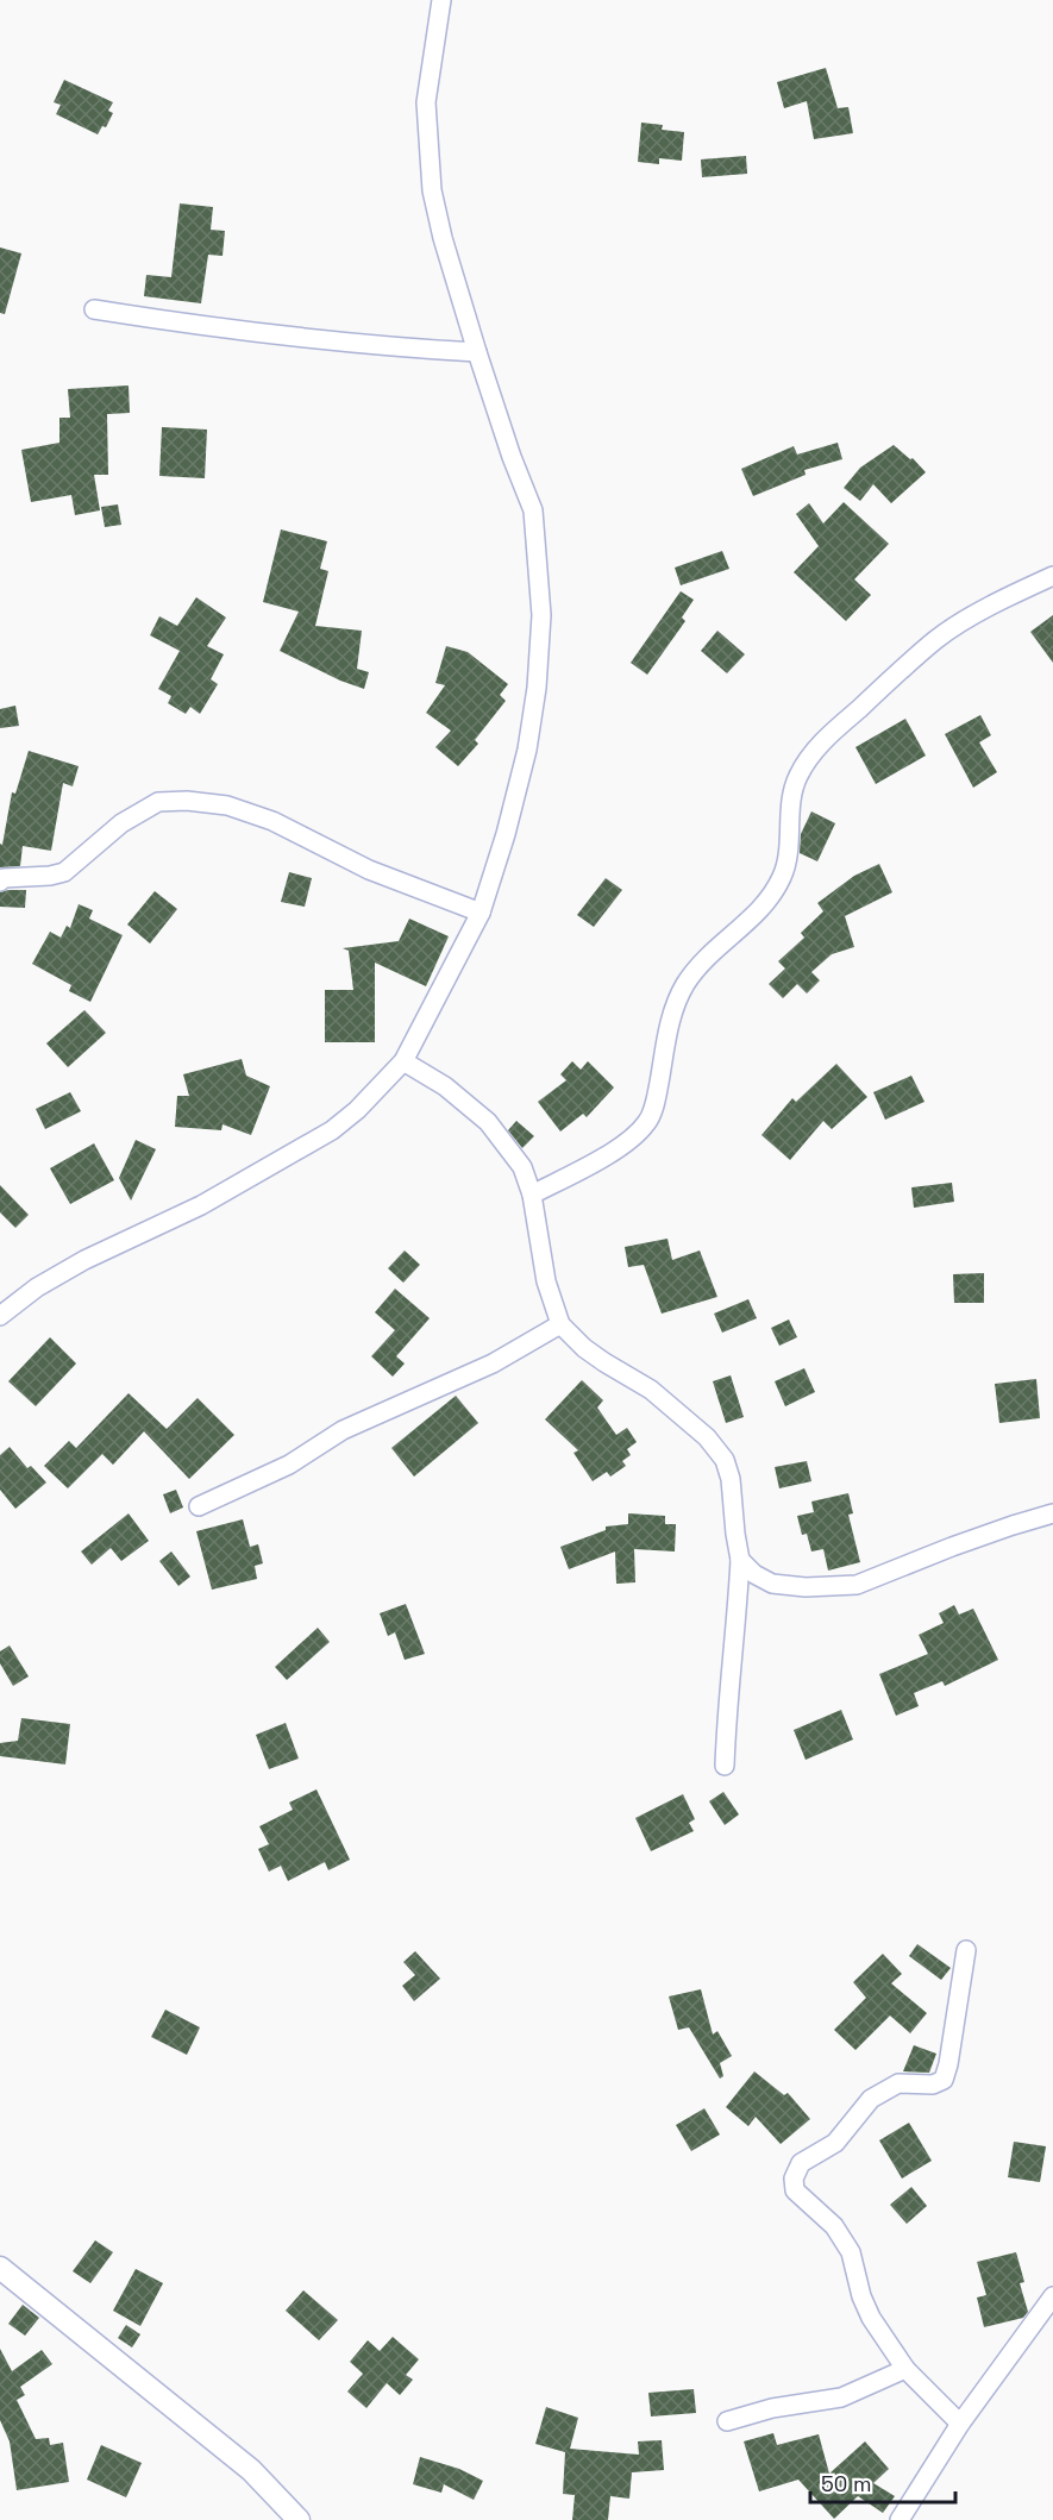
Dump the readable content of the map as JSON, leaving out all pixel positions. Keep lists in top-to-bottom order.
{
  "scale_bar": "50 m"
}
